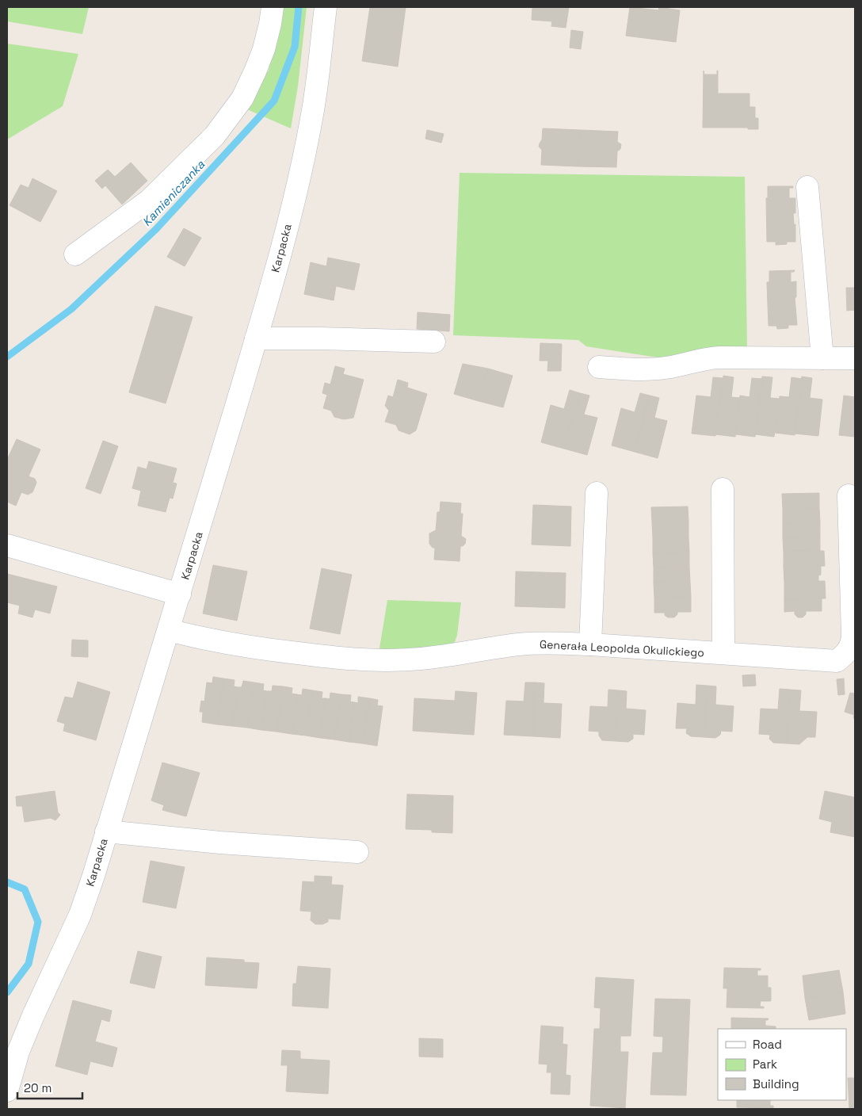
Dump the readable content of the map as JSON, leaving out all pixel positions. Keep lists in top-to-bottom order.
{
  "streets": {
    "street": ["Karpacka", "Generała Leopolda Okulickiego"]
  },
  "crossings": [
    ["Karpacka", "Generała Leopolda Okulickiego"]
  ],
  "water": ["Kamieniczanka"],
  "legend": ["Road", "Park", "Building"],
  "scale_bar": "20 m"
}
